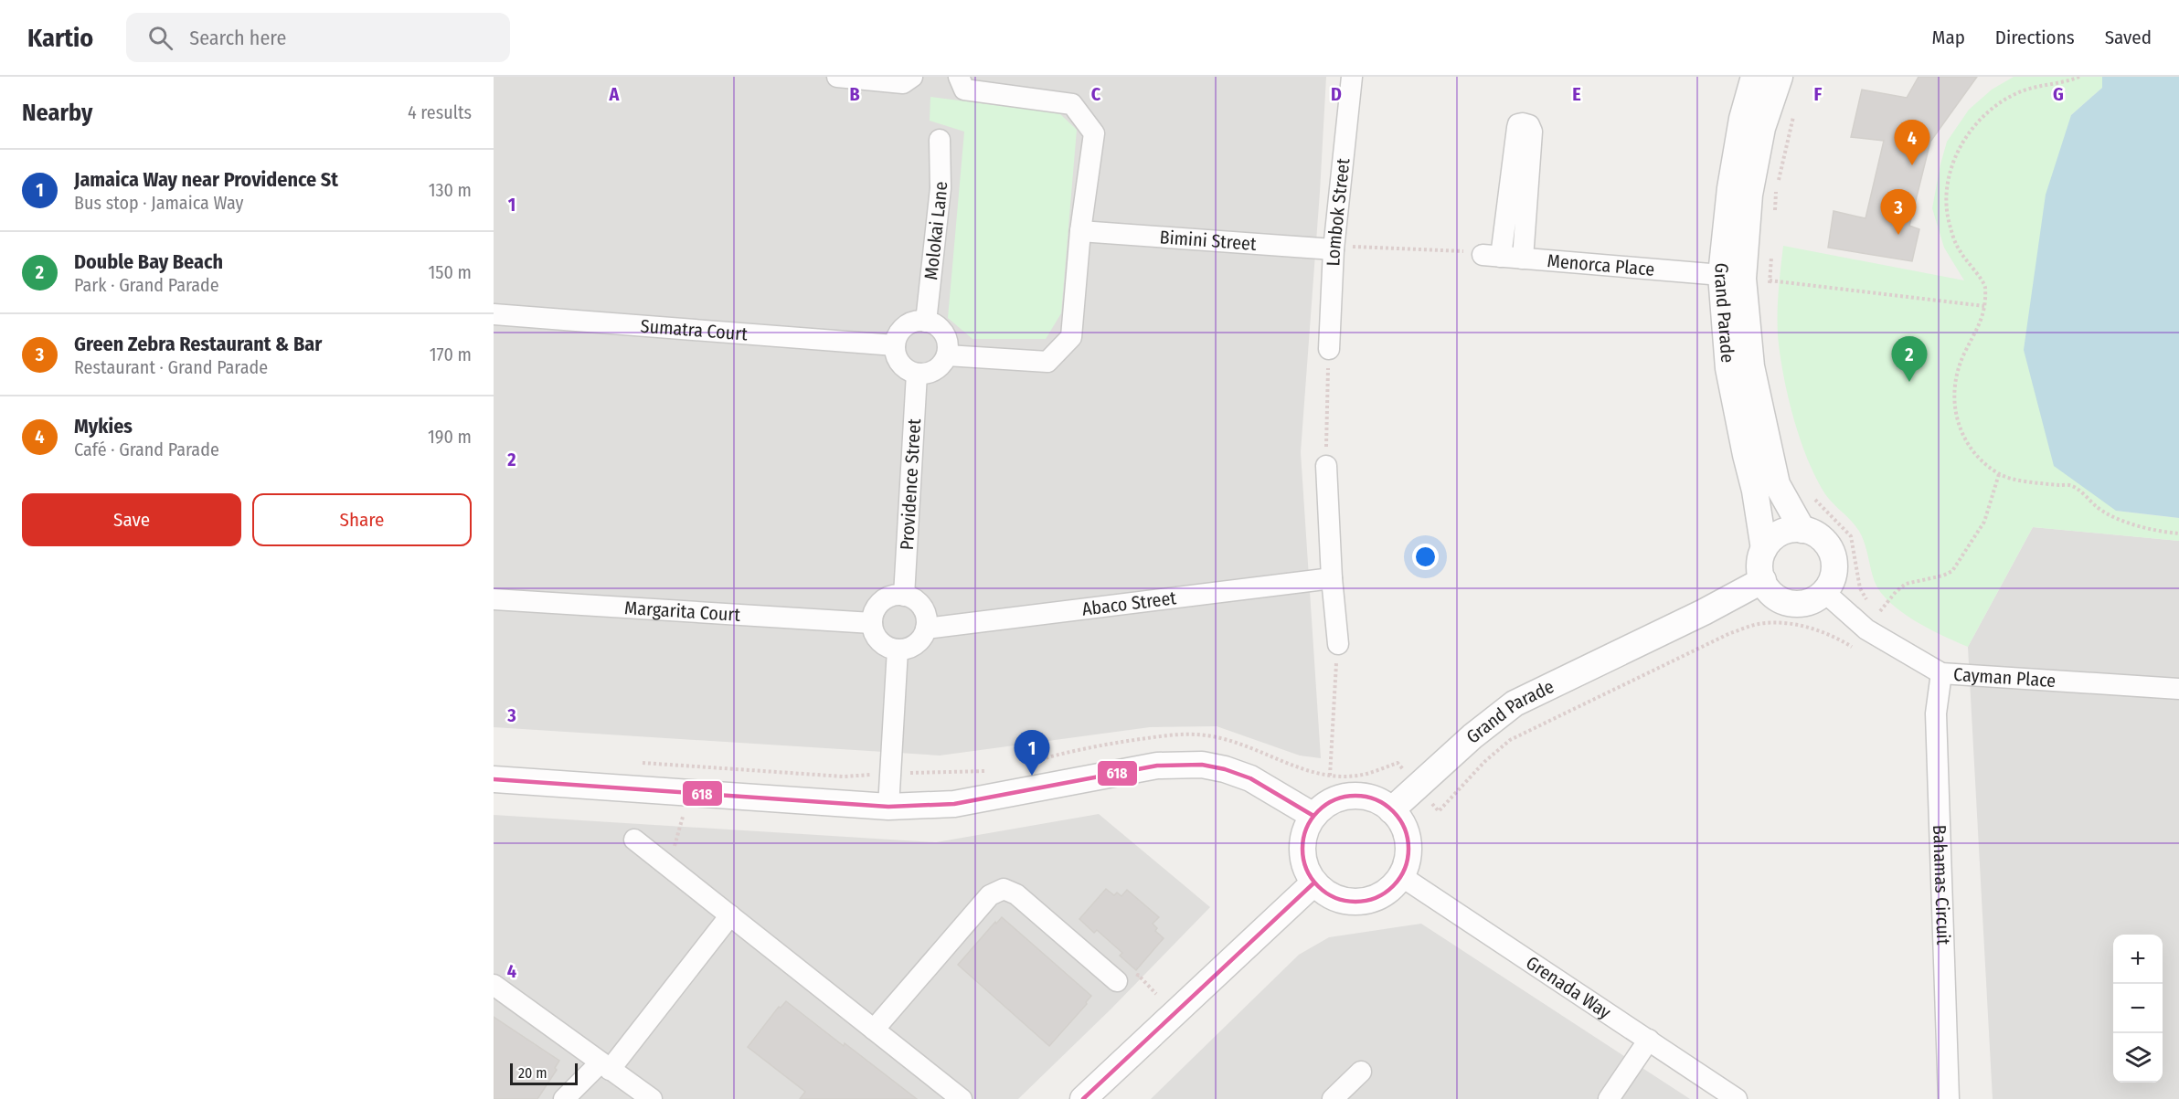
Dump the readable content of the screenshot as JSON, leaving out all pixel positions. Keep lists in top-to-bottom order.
{
  "streets": {
    "street": [
      "Lombok Street",
      "Molokai Lane",
      "Bimini Street",
      "Menorca Place",
      "Grand Parade",
      "Sumatra Court",
      "Providence Street",
      "Abaco Street",
      "Margarita Court",
      "Cayman Place",
      "Bahamas Circuit",
      "Grenada Way"
    ]
  },
  "crossings": [
    ["Lombok Street", "Bimini Street"],
    ["Molokai Lane", "Sumatra Court"],
    ["Molokai Lane", "Providence Street"],
    ["Menorca Place", "Grand Parade"],
    ["Grand Parade", "Cayman Place"],
    ["Grand Parade", "Grenada Way"],
    ["Sumatra Court", "Providence Street"],
    ["Providence Street", "Abaco Street"],
    ["Providence Street", "Margarita Court"],
    ["Abaco Street", "Margarita Court"],
    ["Cayman Place", "Bahamas Circuit"]
  ],
  "lines": ["transit line 618"],
  "scale_bar": "20 m",
  "page": {
    "header": "Kartio",
    "search": "Search here",
    "nav": ["Map", "Directions", "Saved"],
    "heading": ["Nearby", "4 results"],
    "pins": [
      "4",
      "3",
      "2",
      "1"
    ],
    "list": [
      {
        "mark": "1",
        "name": "Jamaica Way near Providence St",
        "note": "Bus stop · Jamaica Way",
        "value": "130 m"
      },
      {
        "mark": "2",
        "name": "Double Bay Beach",
        "note": "Park · Grand Parade",
        "value": "150 m"
      },
      {
        "mark": "3",
        "name": "Green Zebra Restaurant & Bar",
        "note": "Restaurant · Grand Parade",
        "value": "170 m"
      },
      {
        "mark": "4",
        "name": "Mykies",
        "note": "Café · Grand Parade",
        "value": "190 m"
      }
    ],
    "buttons": ["Save", "Share"],
    "map_buttons": ["+", "−"],
    "scale": "20 m"
  },
  "grid": {
    "columns": [
      "A",
      "B",
      "C",
      "D",
      "E",
      "F",
      "G"
    ],
    "rows": [
      "1",
      "2",
      "3",
      "4"
    ]
  }
}
